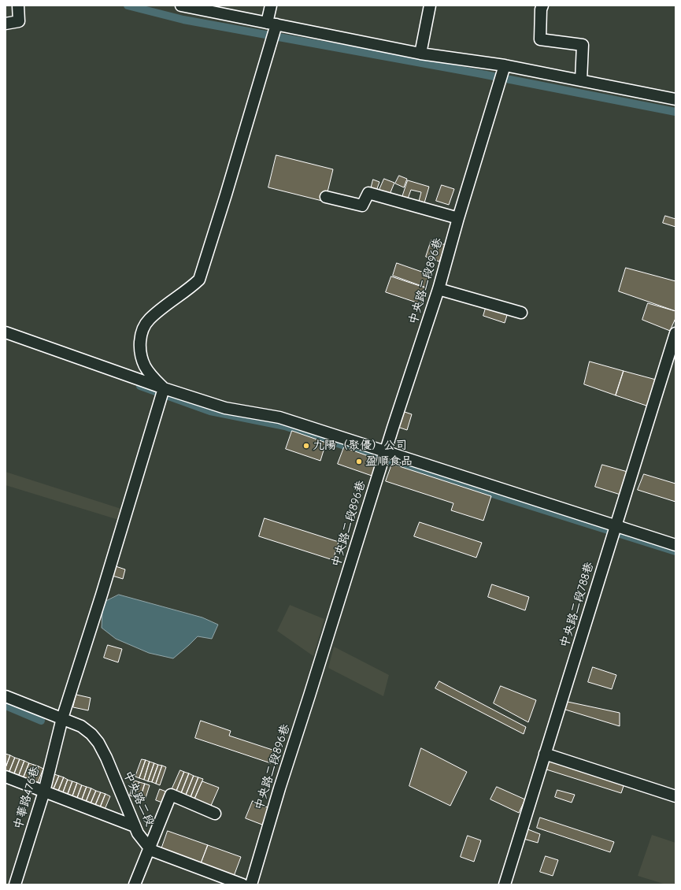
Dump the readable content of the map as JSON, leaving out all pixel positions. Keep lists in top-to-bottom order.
{
  "streets": {
    "street": [
      "中央路二段896巷",
      "中央路二段788巷",
      "中華路476巷",
      "中央路二段"
    ]
  },
  "crossings": [
    ["中華路476巷", "中央路二段"]
  ],
  "places": ["九陽（聚優）公司", "盈順食品"]
}
